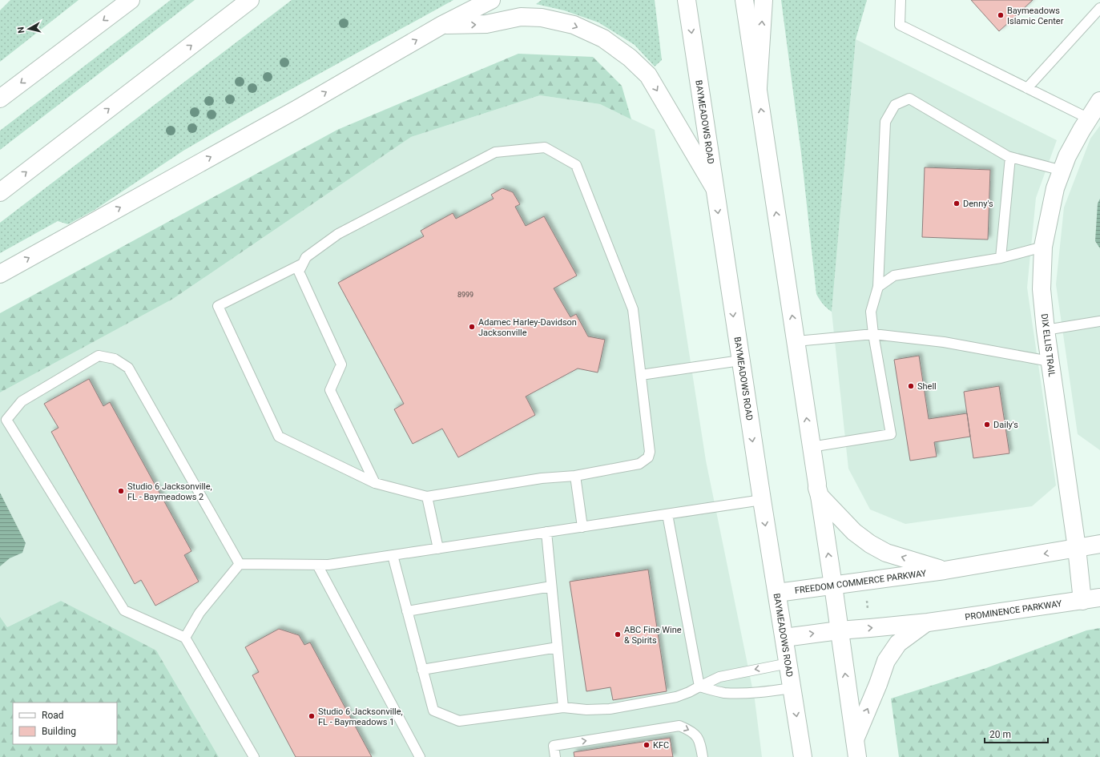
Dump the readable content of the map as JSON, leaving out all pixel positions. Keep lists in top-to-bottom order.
{
  "streets": {
    "main road": [
      "BAYMEADOWS ROAD",
      "DIX ELLIS TRAIL",
      "FREEDOM COMMERCE PARKWAY",
      "PROMINENCE PARKWAY"
    ]
  },
  "crossings": [
    ["BAYMEADOWS ROAD", "FREEDOM COMMERCE PARKWAY"],
    ["DIX ELLIS TRAIL", "PROMINENCE PARKWAY"]
  ],
  "places": [
    "Baymeadows Islamic Center",
    "Denny's",
    "Adamec Harley-Davidson Jacksonville",
    "Shell",
    "Daily's",
    "Studio 6 Jacksonville, FL - Baymeadows 2",
    "ABC Fine Wine & Spirits",
    "Studio 6 Jacksonville, FL - Baymeadows 1",
    "KFC"
  ],
  "house_numbers": ["8999"],
  "legend": ["Road", "Building"],
  "scale_bar": "20 m",
  "north": "left"
}
